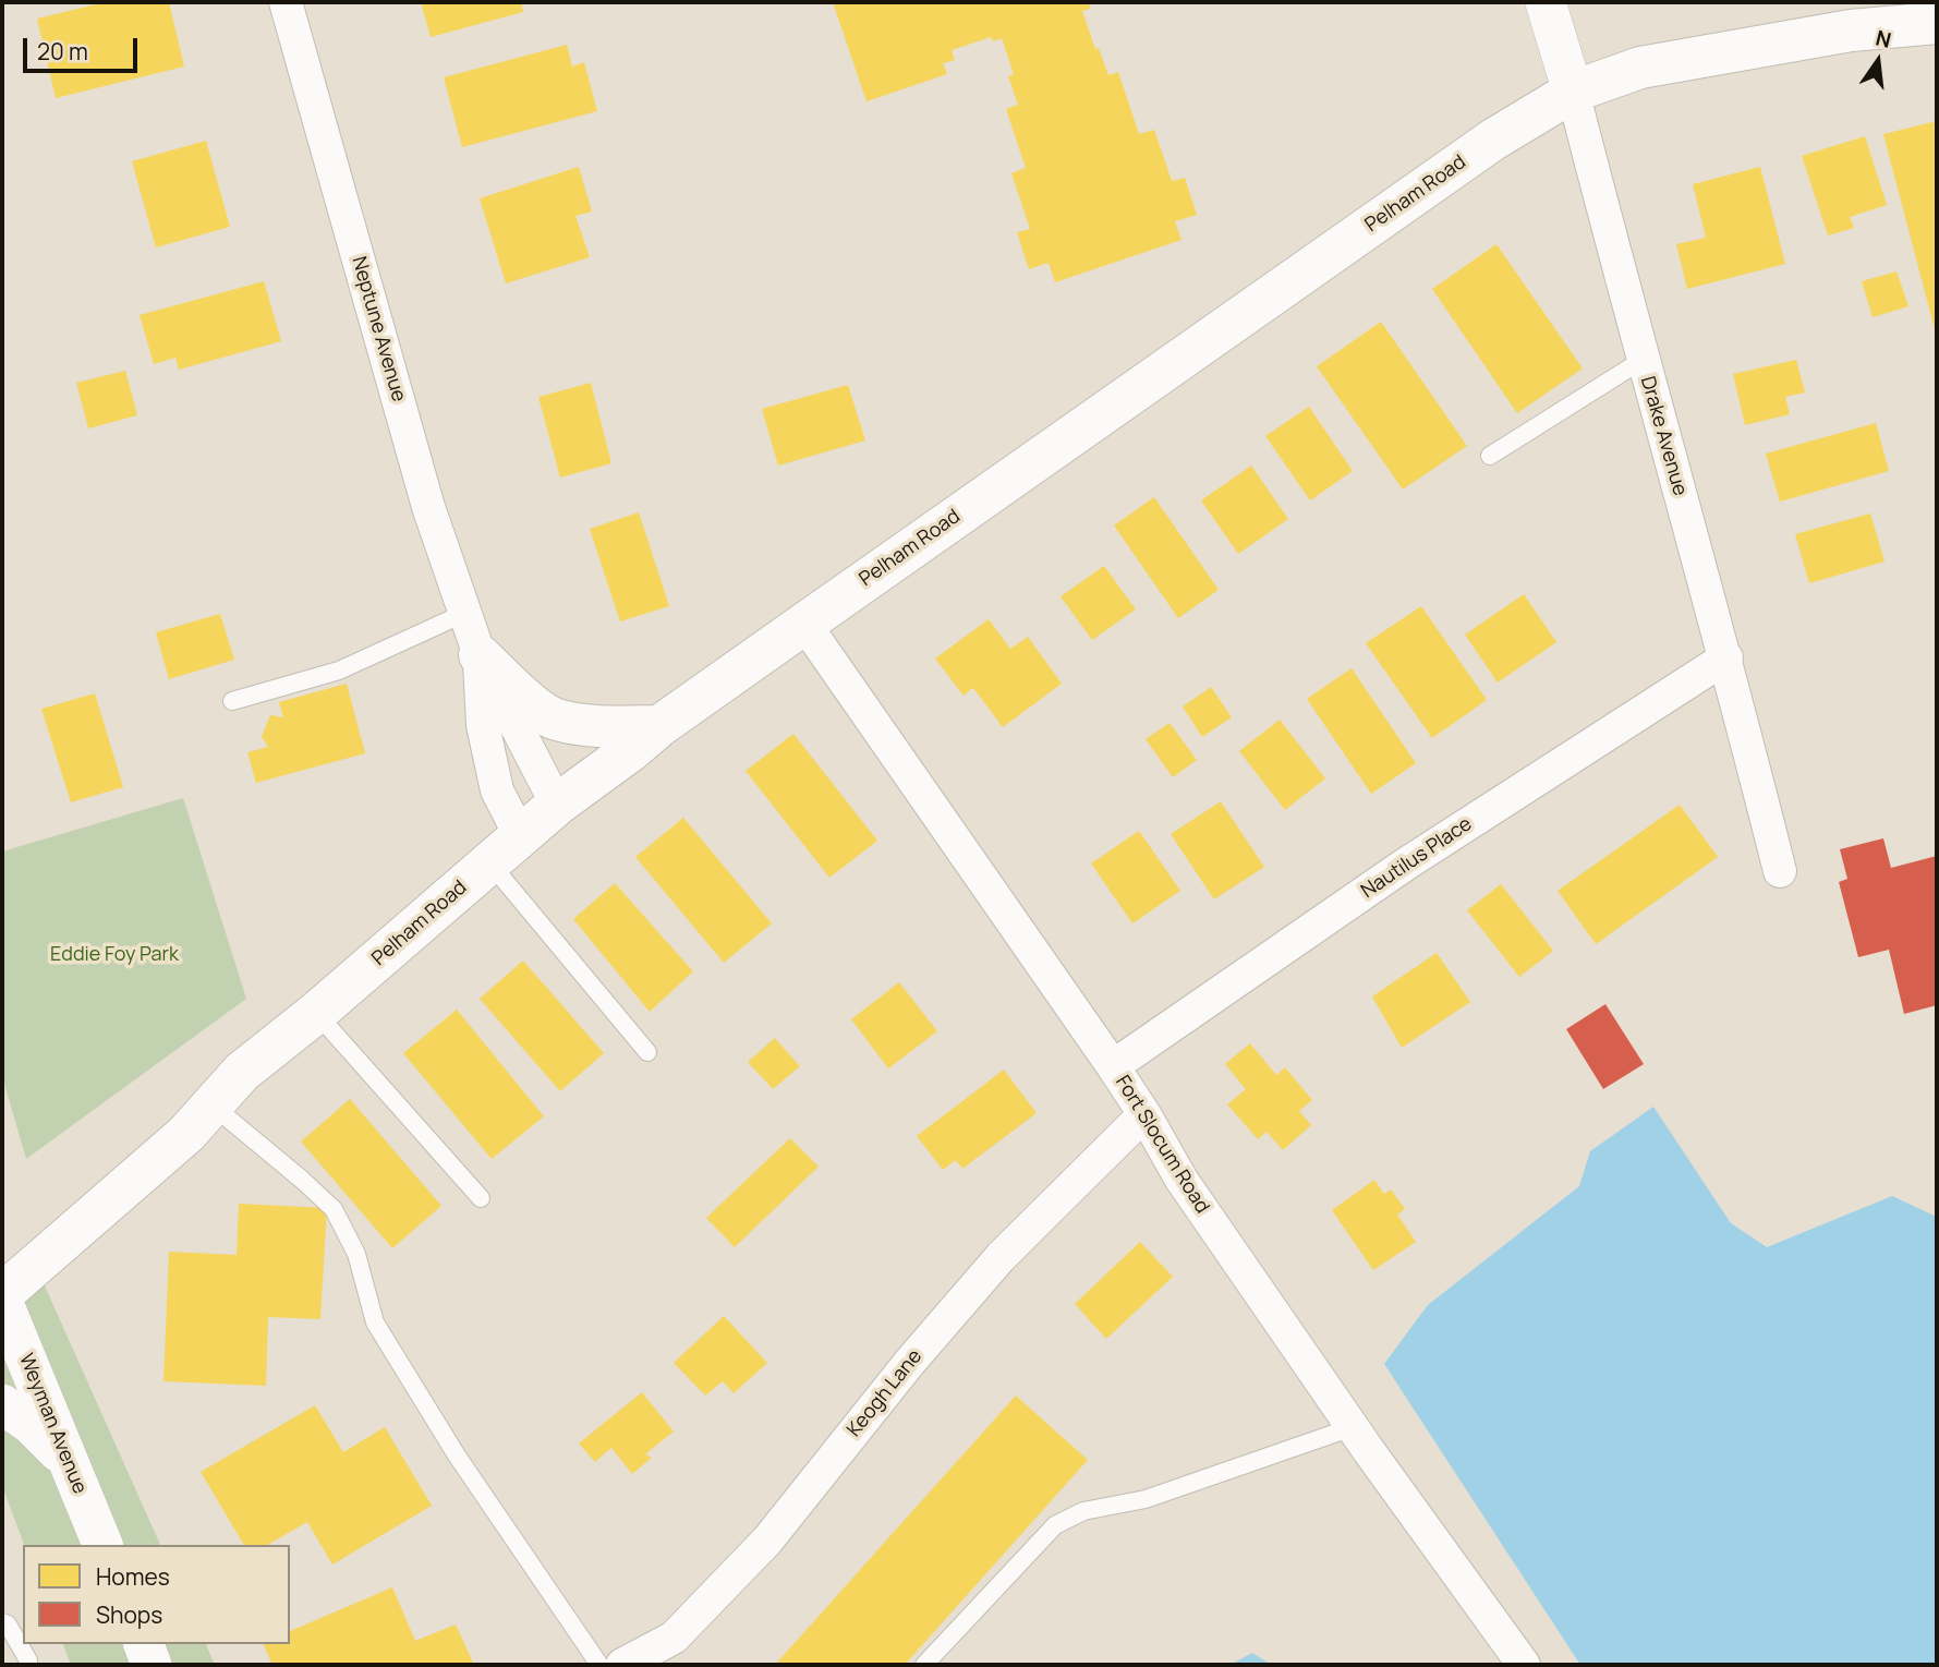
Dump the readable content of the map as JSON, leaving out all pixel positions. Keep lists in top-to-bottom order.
{
  "streets": {
    "main road": ["Pelham Road"],
    "street": [
      "Neptune Avenue",
      "Drake Avenue",
      "Nautilus Place",
      "Fort Slocum Road",
      "Keogh Lane",
      "Weyman Avenue"
    ]
  },
  "crossings": [
    ["Pelham Road", "Neptune Avenue"],
    ["Pelham Road", "Drake Avenue"],
    ["Pelham Road", "Fort Slocum Road"],
    ["Drake Avenue", "Nautilus Place"],
    ["Nautilus Place", "Fort Slocum Road"],
    ["Fort Slocum Road", "Keogh Lane"]
  ],
  "parks": ["Eddie Foy Park"],
  "legend": ["Homes", "Shops"],
  "scale_bar": "20 m",
  "north": "top"
}
